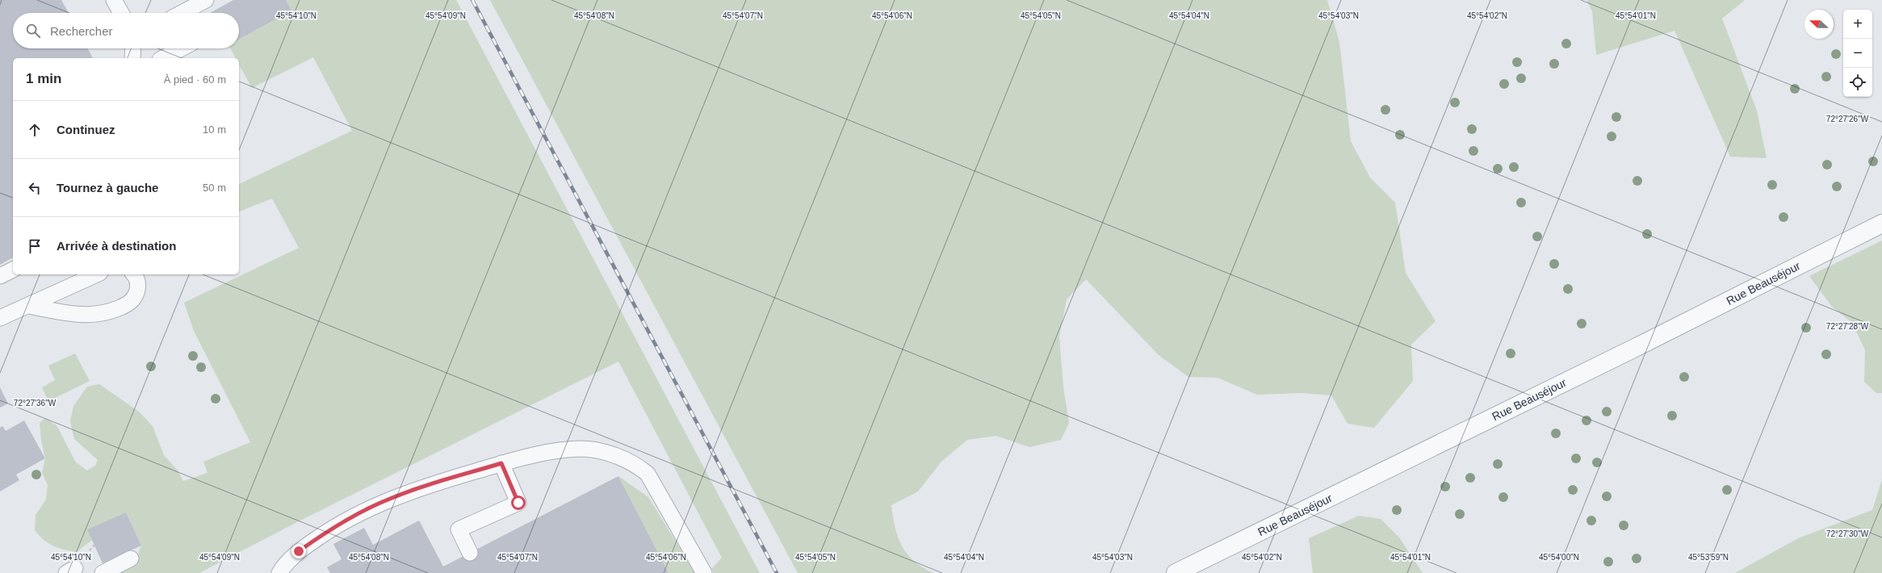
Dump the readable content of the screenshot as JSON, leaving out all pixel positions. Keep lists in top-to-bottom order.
{
  "streets": {
    "street": ["Rue Beauséjour"]
  },
  "north": "left",
  "page": {
    "map_buttons": ["+", "−"],
    "search": "Rechercher",
    "heading": ["1 min", "À pied · 60 m"],
    "list": [
      ["Continuez", "10 m"],
      ["Tournez à gauche", "50 m"],
      "Arrivée à destination"
    ]
  },
  "coordinates": [
    "45°54'10\"N",
    "45°54'08\"N",
    "45°54'06\"N",
    "45°54'05\"N",
    "45°54'04\"N",
    "45°54'03\"N",
    "45°54'02\"N",
    "45°54'09\"N",
    "45°54'07\"N",
    "45°54'01\"N",
    "72°27'26\"W",
    "72°27'28\"W",
    "72°27'36\"W",
    "72°27'30\"W",
    "45°54'00\"N",
    "45°53'59\"N"
  ]
}
